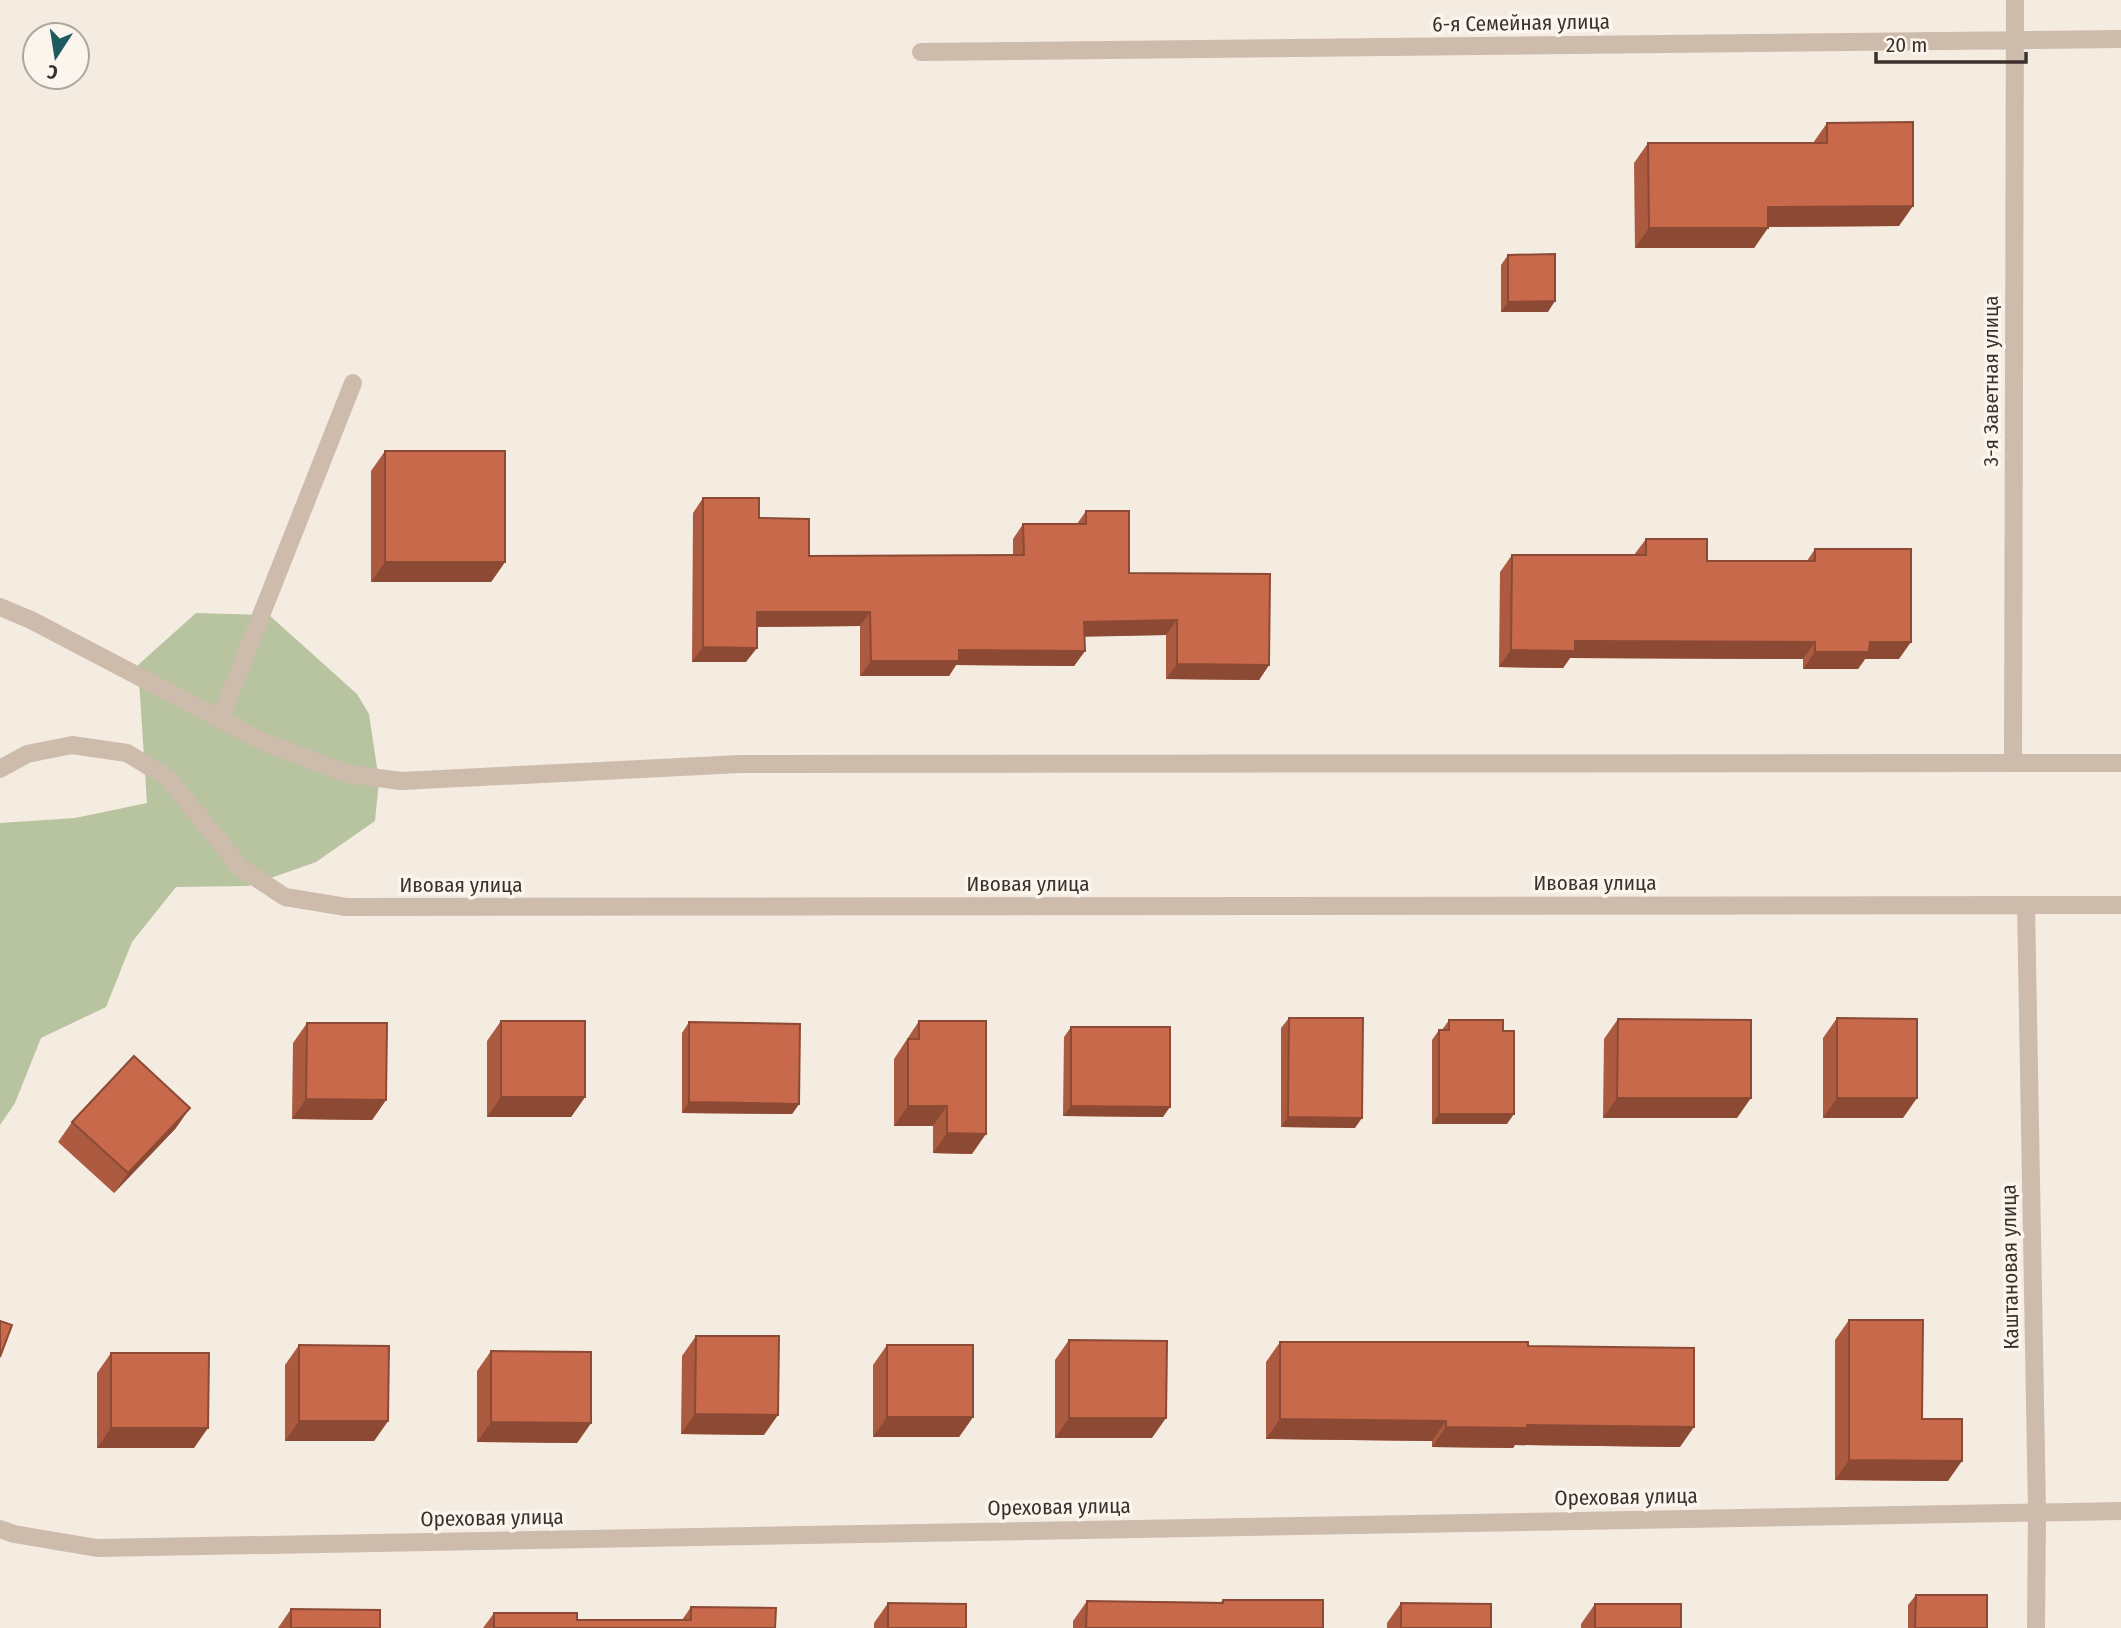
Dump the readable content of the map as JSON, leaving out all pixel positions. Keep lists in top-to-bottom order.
{
  "streets": {
    "street": [
      "6-я Семейная улица",
      "3-я Заветная улица",
      "Ивовая улица",
      "Каштановая улица",
      "Ореховая улица"
    ]
  },
  "crossings": [
    ["6-я Семейная улица", "3-я Заветная улица"],
    ["Ивовая улица", "Каштановая улица"],
    ["Каштановая улица", "Ореховая улица"]
  ],
  "scale_bar": "20 m",
  "north": "bottom"
}
